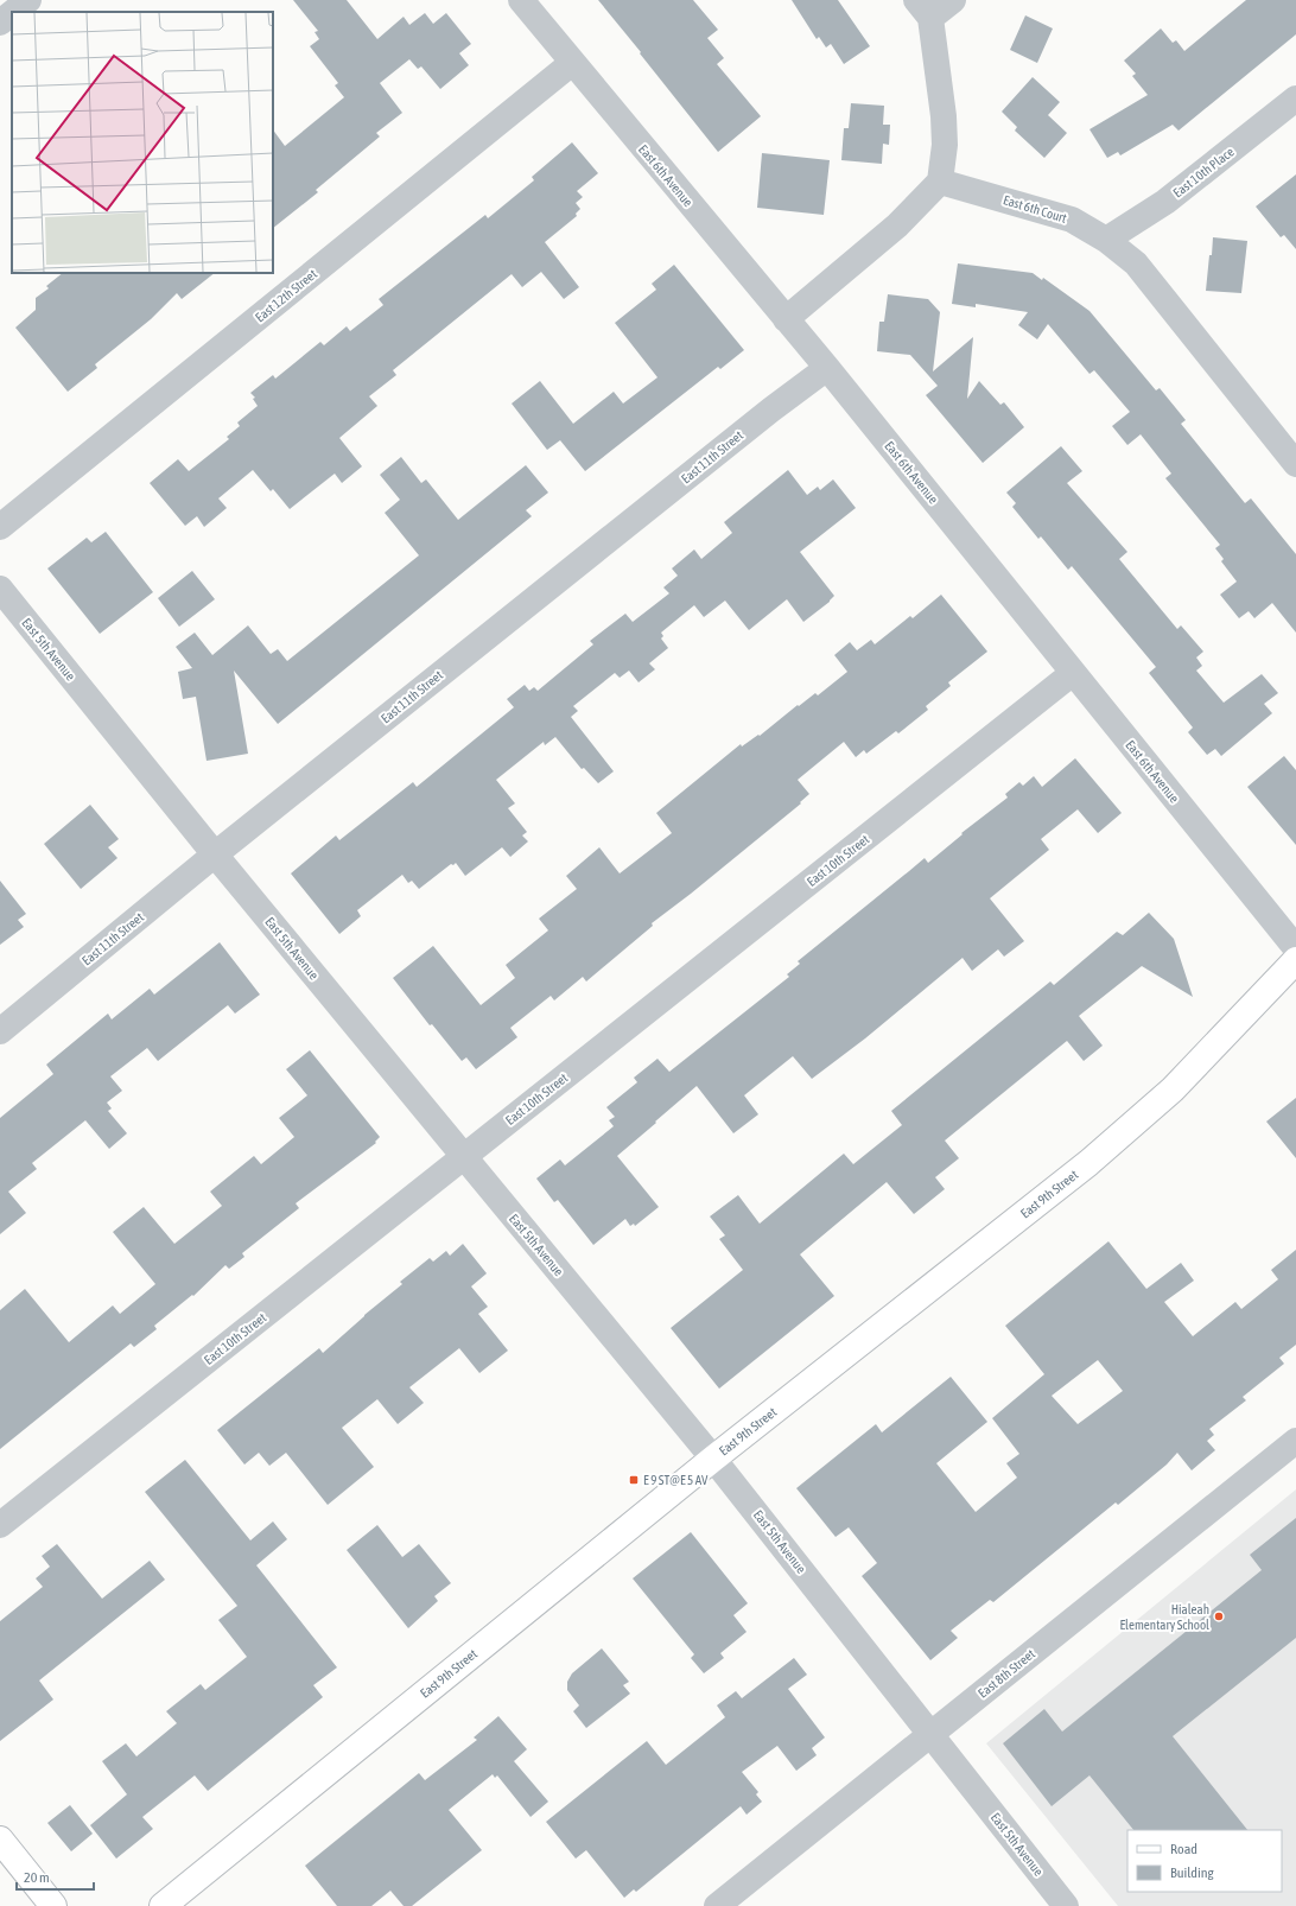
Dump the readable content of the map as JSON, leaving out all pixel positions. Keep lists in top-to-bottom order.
{
  "streets": {
    "main road": ["East 9th Street"],
    "street": [
      "East 10th Place",
      "East 6th Avenue",
      "East 6th Court",
      "East 12th Street",
      "East 11th Street",
      "East 5th Avenue",
      "East 10th Street",
      "East 8th Street"
    ]
  },
  "crossings": [
    ["East 10th Place", "East 6th Court"],
    ["East 6th Avenue", "East 12th Street"],
    ["East 6th Avenue", "East 11th Street"],
    ["East 6th Avenue", "East 10th Street"],
    ["East 11th Street", "East 5th Avenue"],
    ["East 5th Avenue", "East 10th Street"],
    ["East 5th Avenue", "East 9th Street"],
    ["East 5th Avenue", "East 8th Street"]
  ],
  "places": {
    "transit": ["E 9 ST@E 5 AV"],
    "other": ["Hialeah Elementary School"]
  },
  "legend": ["Road", "Building"],
  "scale_bar": "20 m"
}
